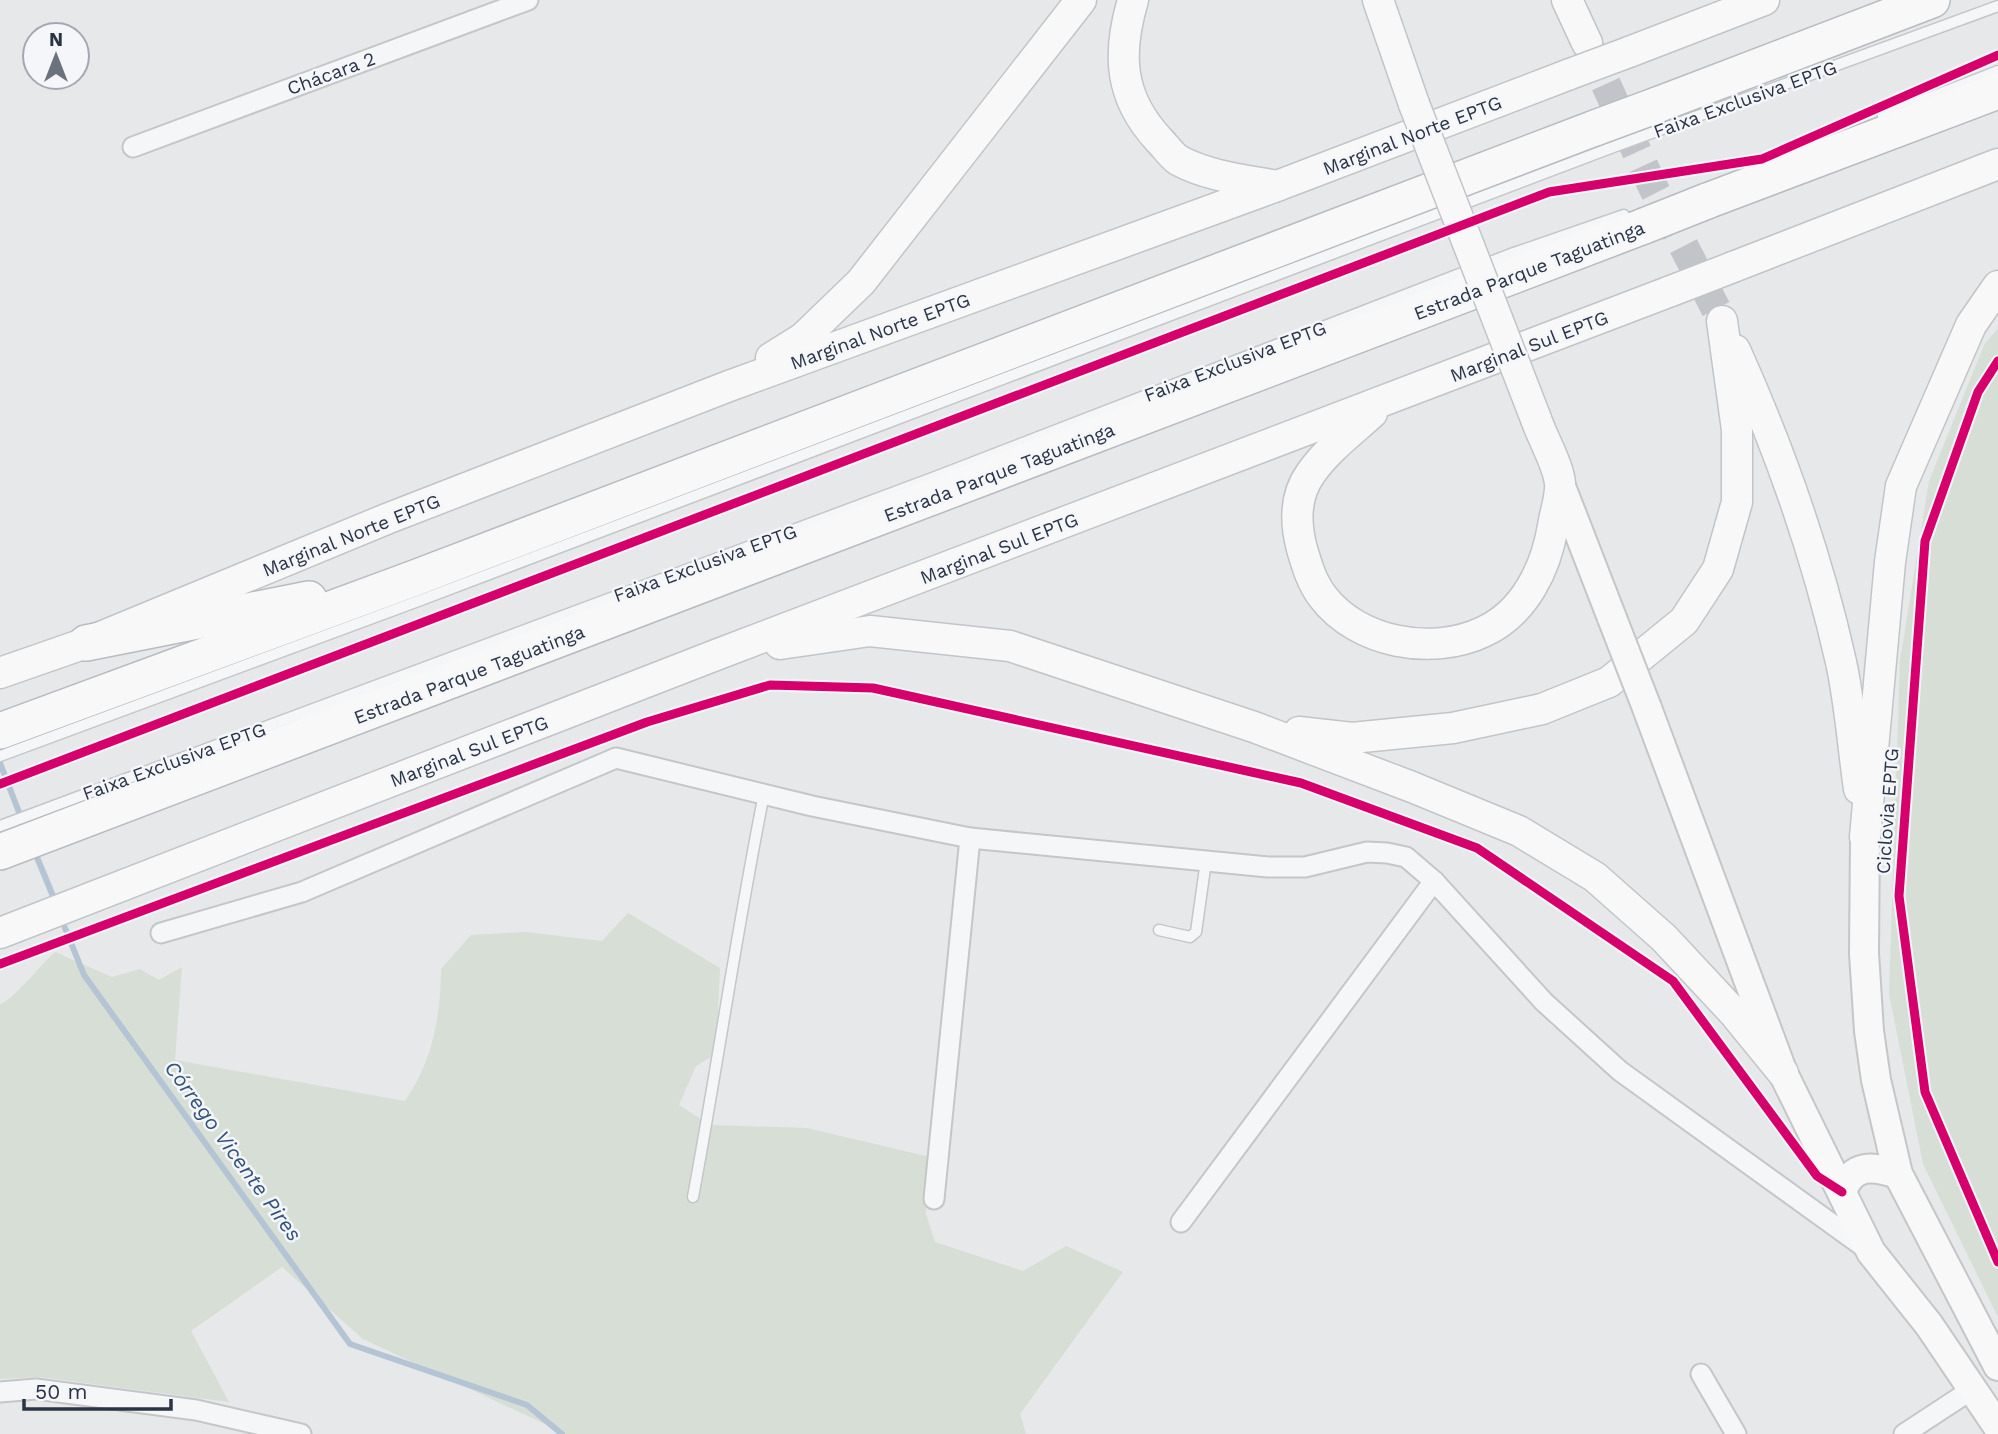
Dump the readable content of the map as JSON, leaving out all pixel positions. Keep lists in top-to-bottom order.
{
  "streets": {
    "highway": ["Estrada Parque Taguatinga"],
    "main road": ["Marginal Norte EPTG", "Marginal Sul EPTG"],
    "street": ["Chácara 2"],
    "lane": ["Faixa Exclusiva EPTG"],
    "cycle path": ["Ciclovia EPTG"]
  },
  "water": ["Córrego Vicente Pires"],
  "scale_bar": "50 m",
  "north": "top"
}
